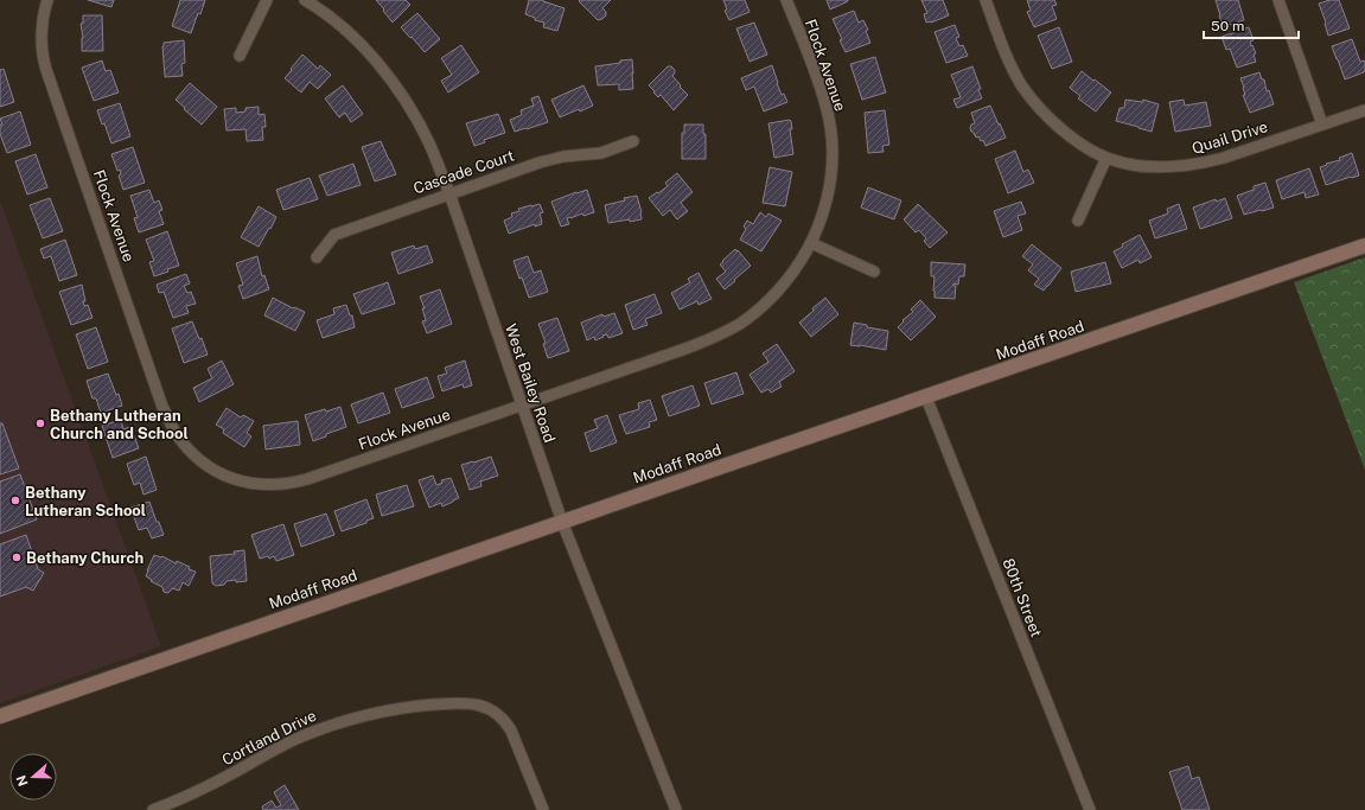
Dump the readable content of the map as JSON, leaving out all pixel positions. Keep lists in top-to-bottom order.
{
  "streets": {
    "street": [
      "Flock Avenue",
      "Quail Drive",
      "Cascade Court",
      "Modaff Road",
      "West Bailey Road",
      "80th Street",
      "Cortland Drive"
    ]
  },
  "crossings": [
    ["Flock Avenue", "West Bailey Road"],
    ["Cascade Court", "West Bailey Road"],
    ["Modaff Road", "West Bailey Road"],
    ["Modaff Road", "80th Street"]
  ],
  "places": ["Bethany Lutheran Church and School", "Bethany Lutheran School", "Bethany Church"],
  "scale_bar": "50 m",
  "north": "left"
}
